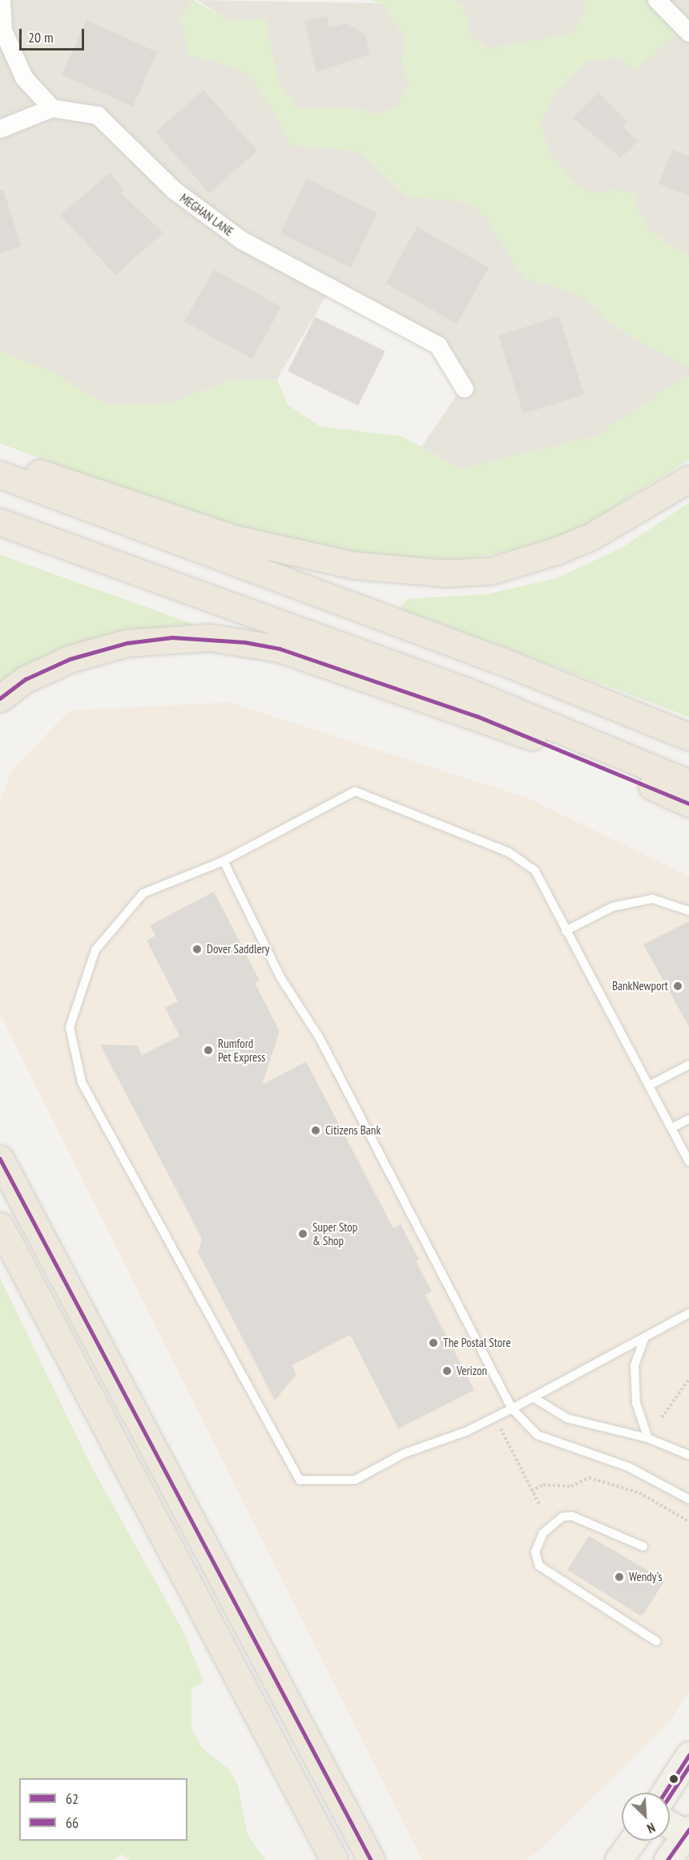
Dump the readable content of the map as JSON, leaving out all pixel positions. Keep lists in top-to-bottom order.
{
  "streets": {
    "street": ["MEGHAN LANE"]
  },
  "places": [
    "Dover Saddlery",
    "BankNewport",
    "Rumford Pet Express",
    "Citizens Bank",
    "Super Stop & Shop",
    "The Postal Store",
    "Verizon",
    "Wendy's"
  ],
  "lines": ["transit line 62", "transit line 66"],
  "legend": ["62", "66"],
  "scale_bar": "20 m",
  "north": "bottom right"
}
